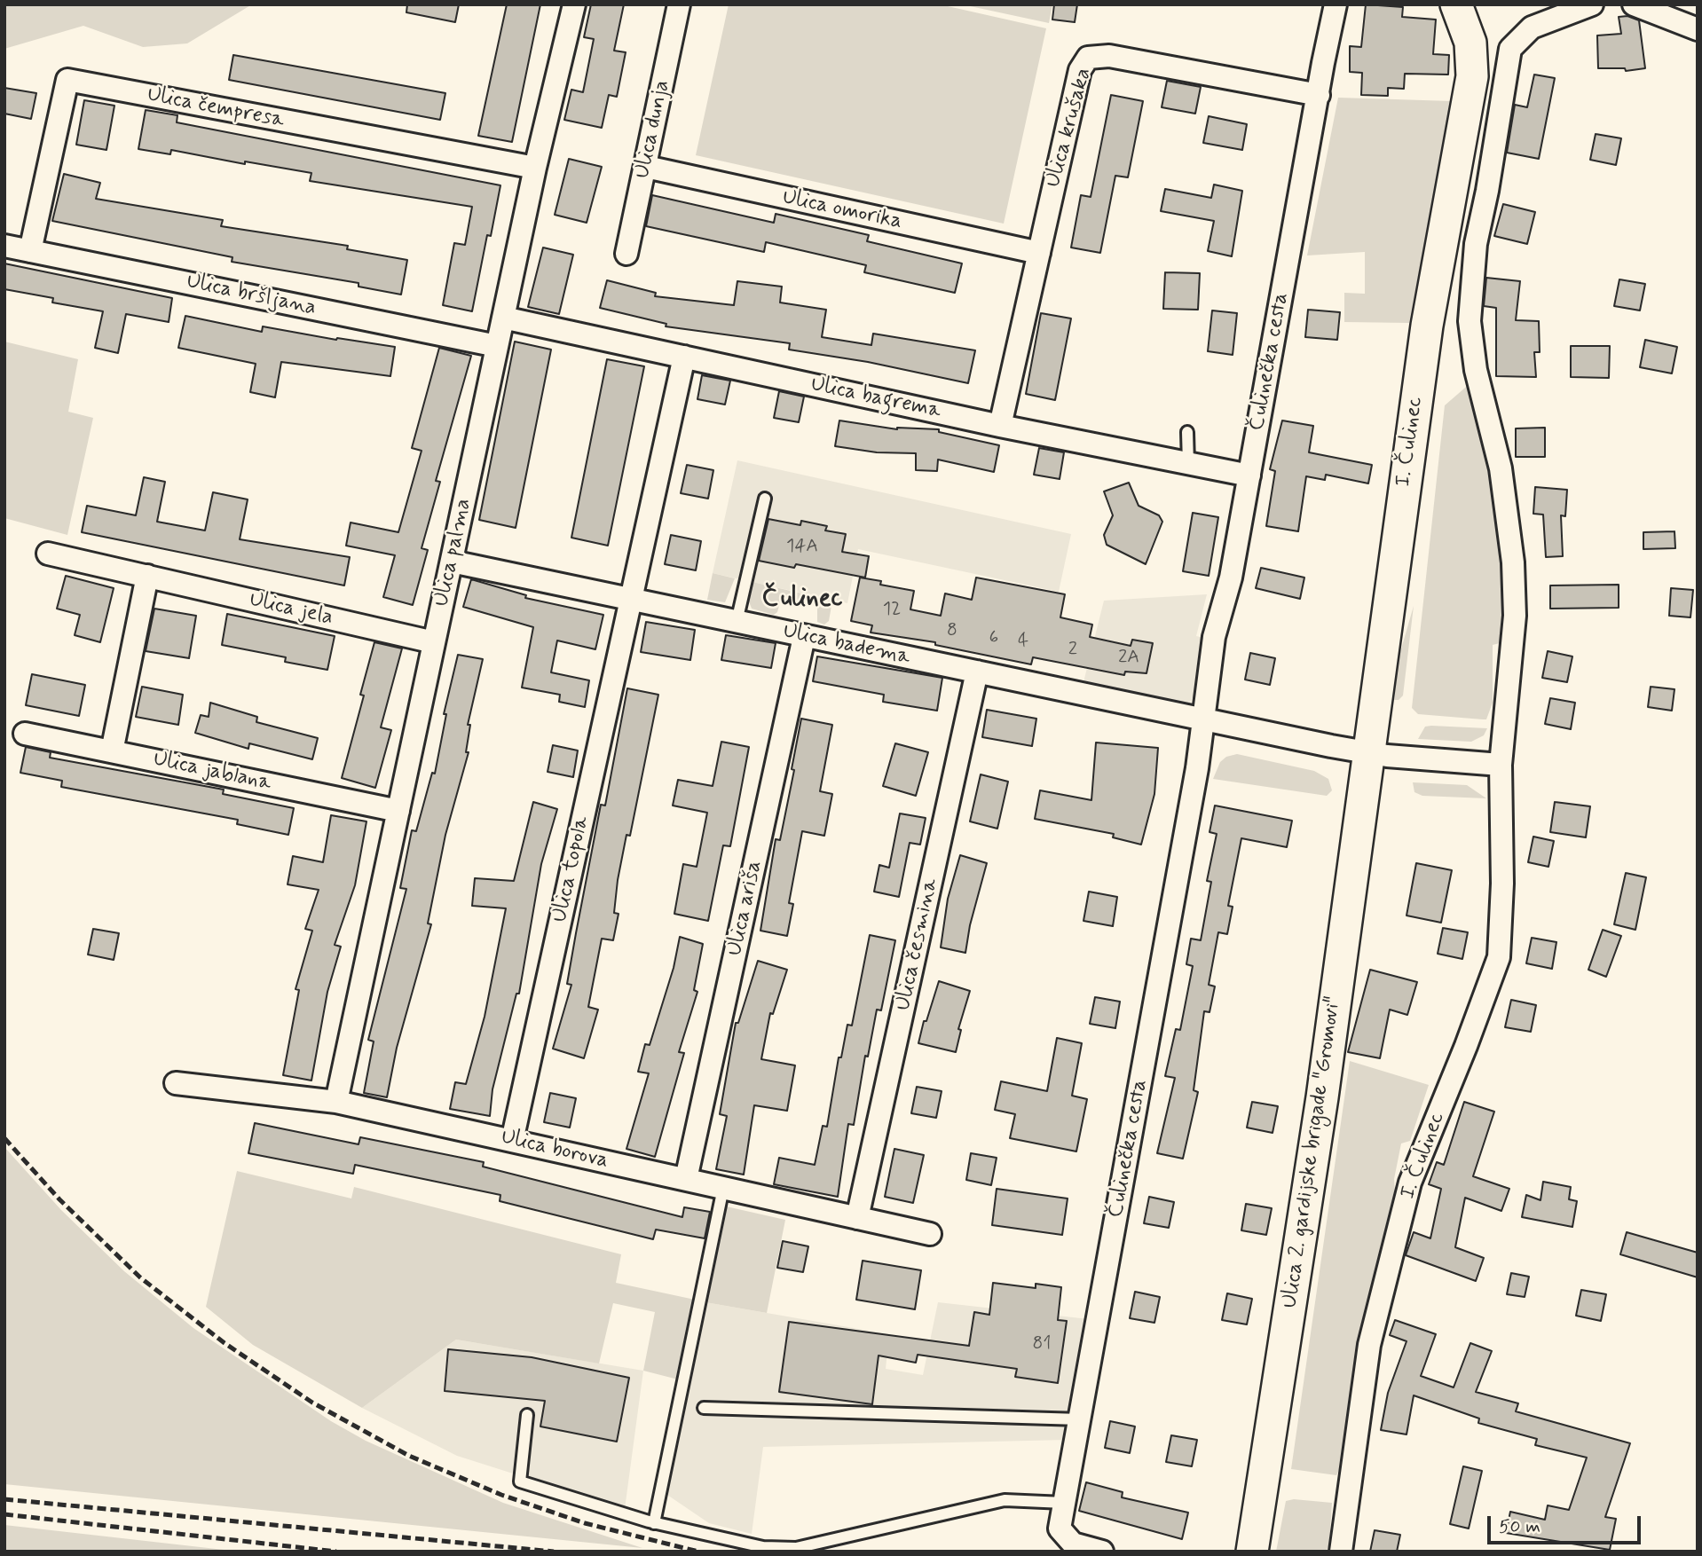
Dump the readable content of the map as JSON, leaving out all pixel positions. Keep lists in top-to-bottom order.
{
  "streets": {
    "street": [
      "Ulica čempresa",
      "Ulica krušaka",
      "Ulica dunja",
      "Ulica omorika",
      "Ulica bršljana",
      "Čulinečka cesta",
      "Ulica bagrema",
      "I. Čulinec",
      "Ulica palma",
      "Ulica jela",
      "Ulica badema",
      "Ulica jablana",
      "Ulica topola",
      "Ulica ariša",
      "Ulica česmina",
      "Ulica borova",
      "Ulica 2. gardijske brigade \"Gromovi\""
    ]
  },
  "crossings": [
    ["Ulica čempresa", "Ulica bršljana"],
    ["Ulica čempresa", "Ulica palma"],
    ["Ulica krušaka", "Ulica omorika"],
    ["Ulica krušaka", "Čulinečka cesta"],
    ["Ulica krušaka", "Ulica bagrema"],
    ["Ulica dunja", "Ulica omorika"],
    ["Ulica bršljana", "Ulica palma"],
    ["Čulinečka cesta", "Ulica bagrema"],
    ["Čulinečka cesta", "Ulica badema"],
    ["Ulica bagrema", "Ulica palma"],
    ["Ulica bagrema", "Ulica topola"],
    ["I. Čulinec", "Ulica 2. gardijske brigade \"Gromovi\""],
    ["Ulica palma", "Ulica jela"],
    ["Ulica palma", "Ulica badema"],
    ["Ulica palma", "Ulica jablana"],
    ["Ulica palma", "Ulica borova"],
    ["Ulica badema", "Ulica topola"],
    ["Ulica badema", "Ulica ariša"],
    ["Ulica badema", "Ulica česmina"],
    ["Ulica topola", "Ulica borova"],
    ["Ulica ariša", "Ulica borova"],
    ["Ulica česmina", "Ulica borova"]
  ],
  "districts": ["Čulinec"],
  "house_numbers": [
    "14A",
    "12",
    "8",
    "6",
    "4",
    "2",
    "2A",
    "81"
  ],
  "scale_bar": "50 m"
}
